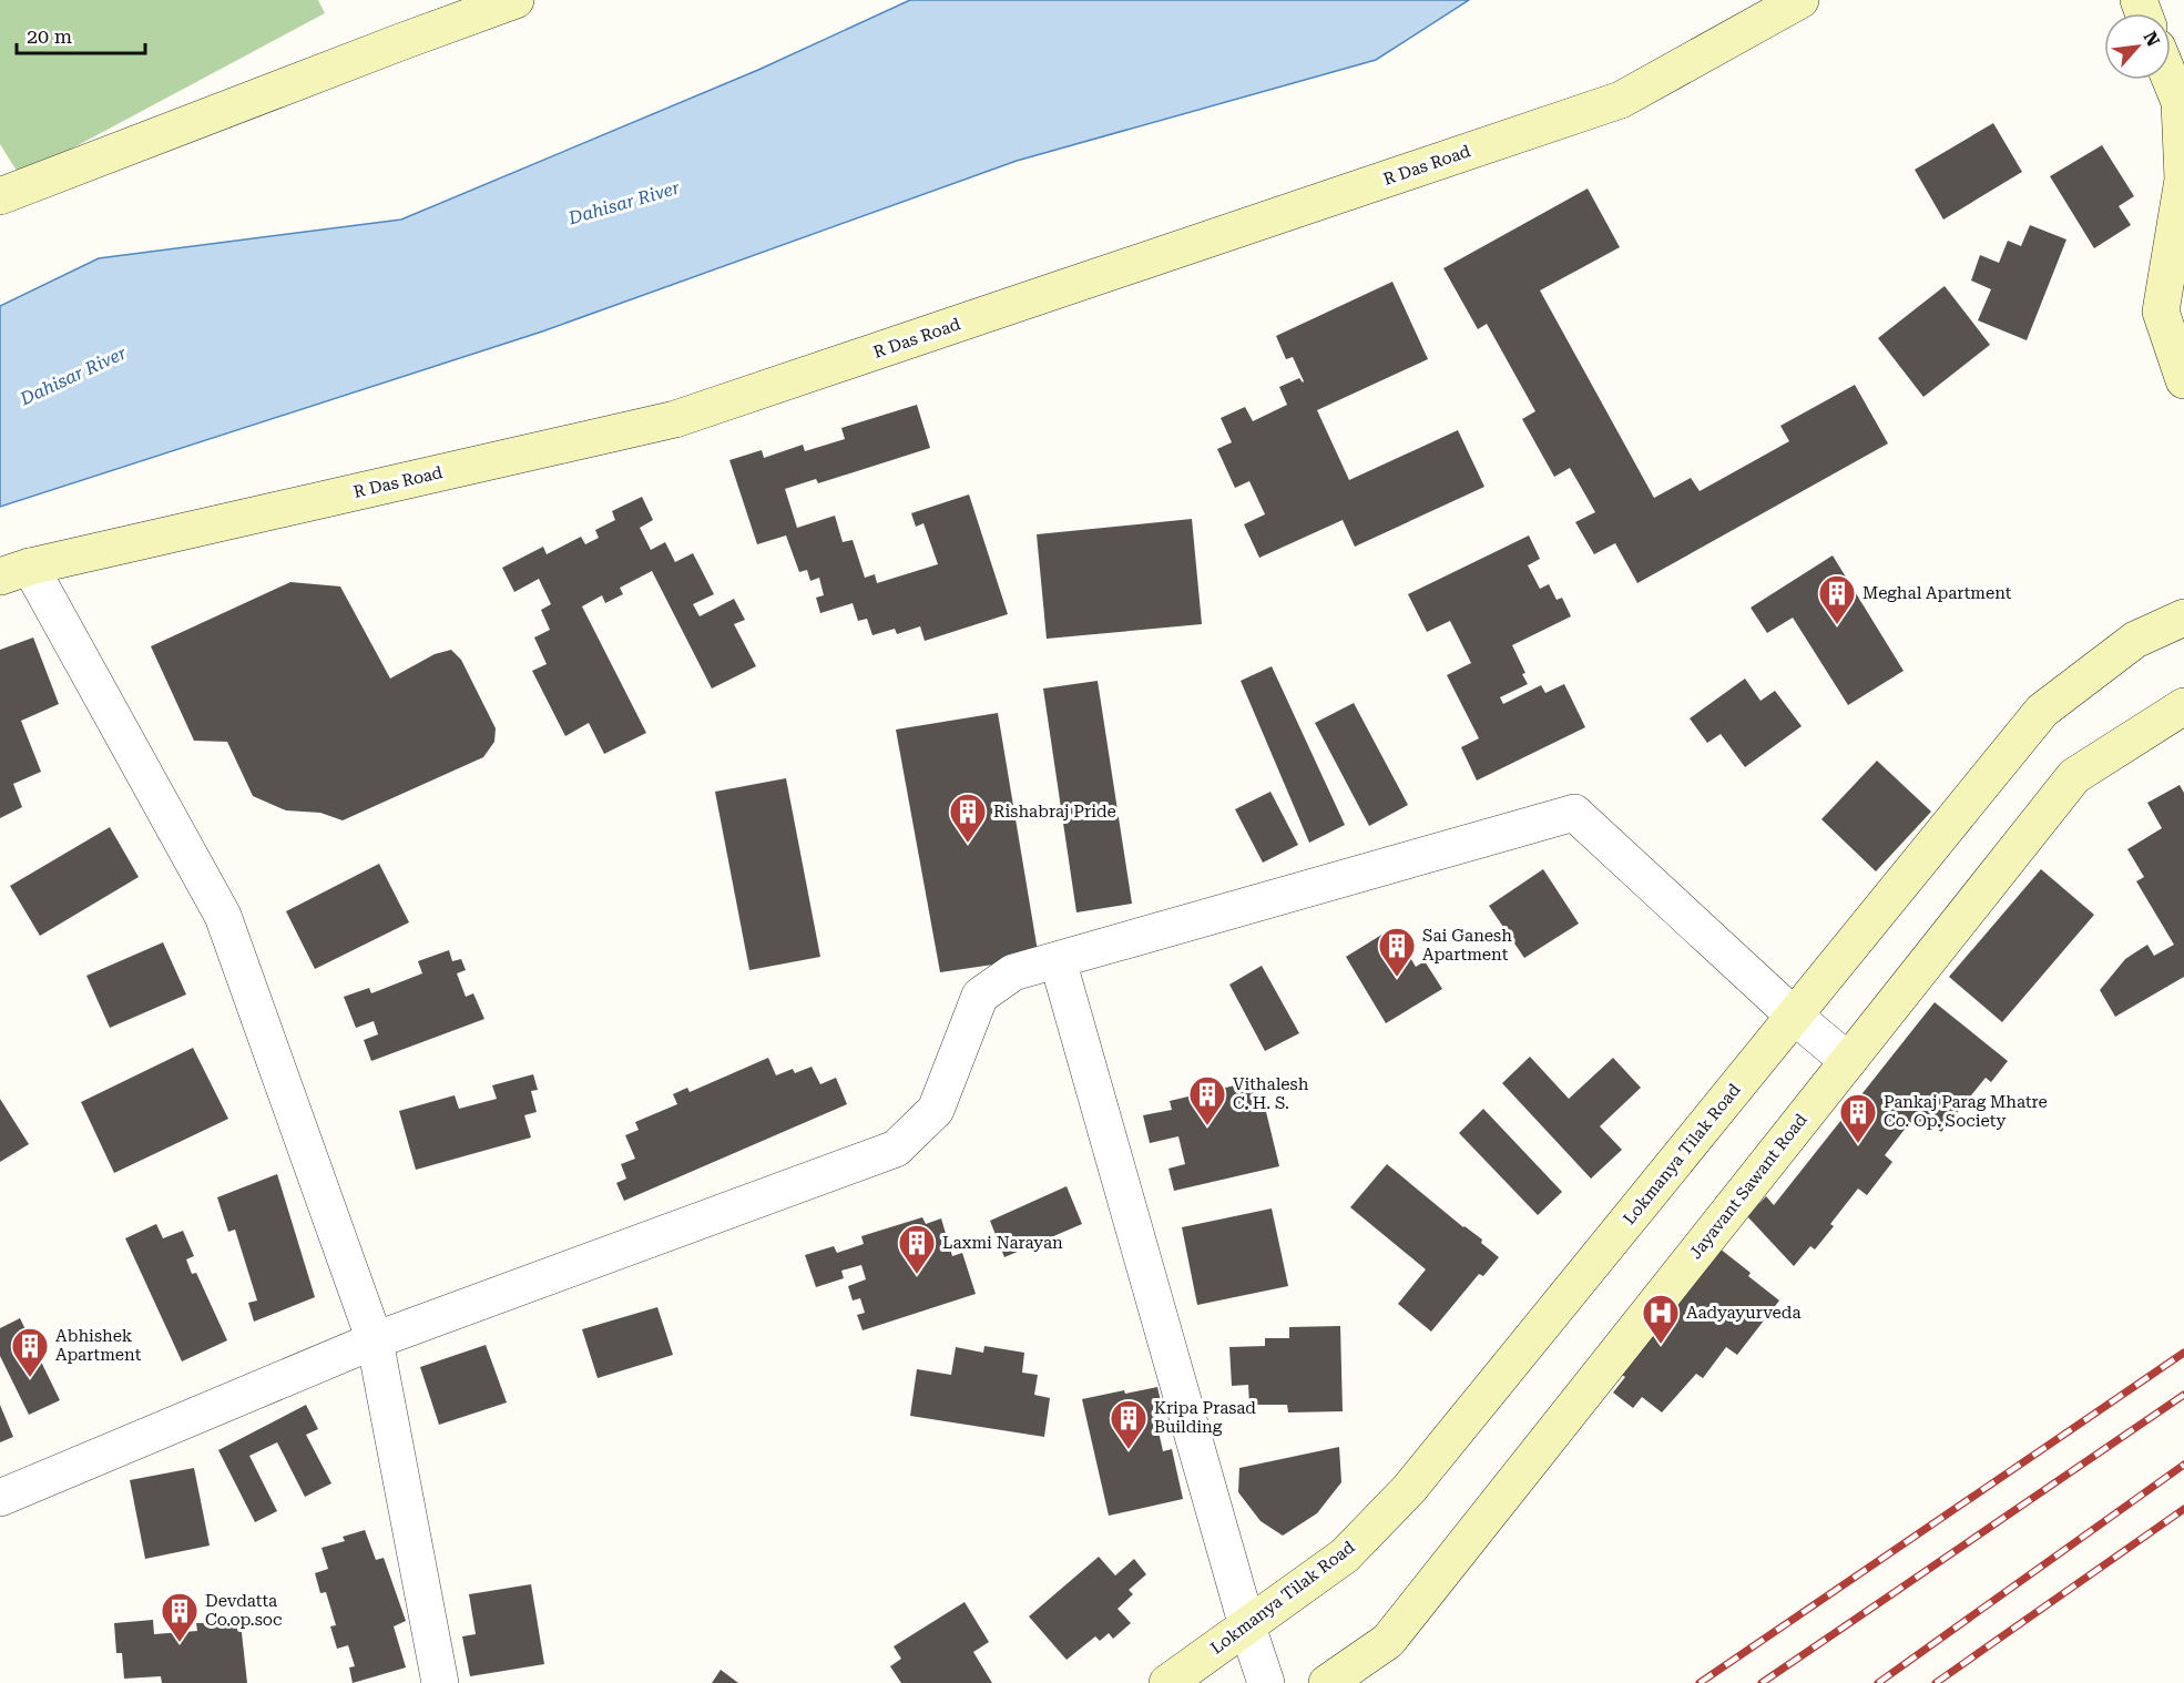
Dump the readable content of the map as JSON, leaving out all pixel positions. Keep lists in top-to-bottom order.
{
  "streets": {
    "street": ["R Das Road", "Lokmanya Tilak Road", "Jayavant Sawant Road"]
  },
  "water": ["Dahisar River"],
  "places": {
    "building": [
      "Meghal Apartment",
      "Rishabraj Pride",
      "Sai Ganesh Apartment",
      "Vithalesh C. H. S.",
      "Pankaj Parag Mhatre Co. Op. Society",
      "Laxmi Narayan",
      "Abhishek Apartment",
      "Kripa Prasad Building",
      "Devdatta Co.op.soc"
    ],
    "hospital": ["Aadyayurveda"]
  },
  "scale_bar": "20 m",
  "north": "top right"
}
